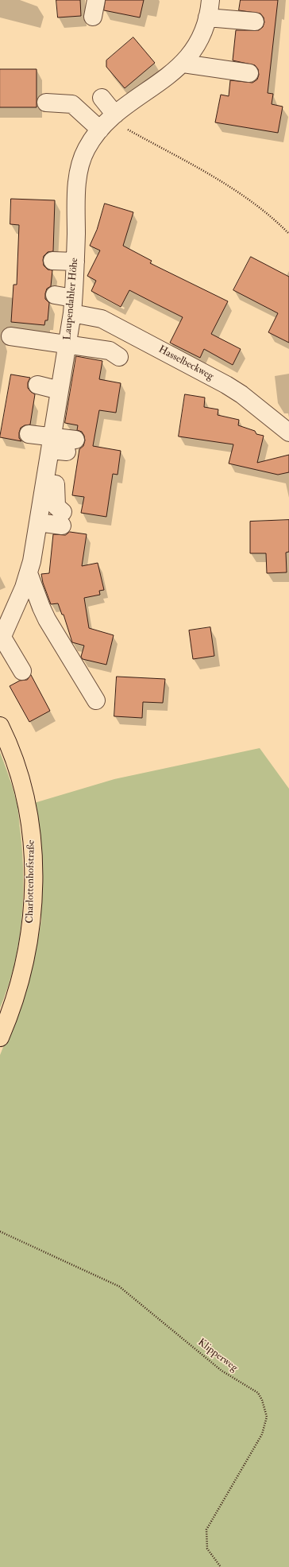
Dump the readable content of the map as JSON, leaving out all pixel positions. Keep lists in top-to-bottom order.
{
  "streets": {
    "main road": ["Charlottenhofstraße"],
    "street": ["Laupendahler Höhe", "Hasselbeckweg"],
    "path": ["Klipperweg"]
  },
  "crossings": [
    ["Laupendahler Höhe", "Hasselbeckweg"]
  ]
}
